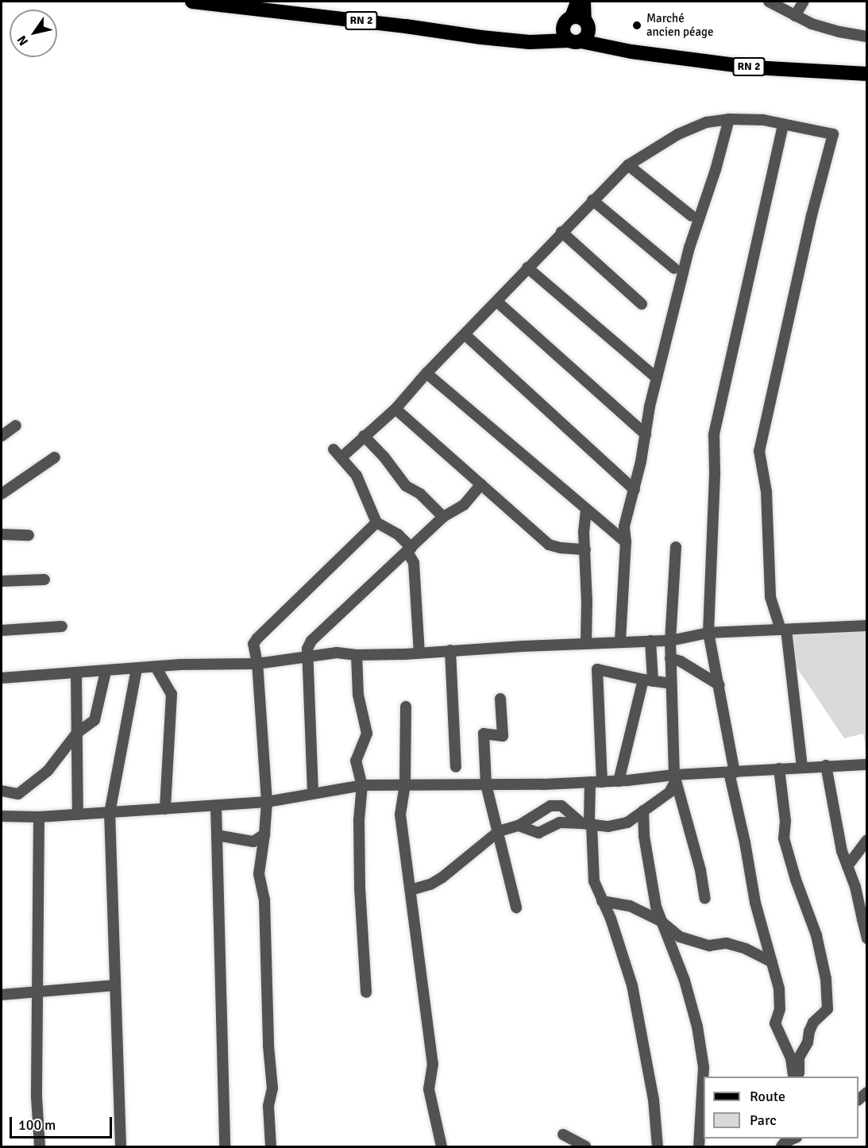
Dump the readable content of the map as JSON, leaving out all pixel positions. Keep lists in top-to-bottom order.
{
  "streets": {
    "highway": ["RN 2"]
  },
  "places": ["Marché ancien péage"],
  "legend": ["Route", "Parc"],
  "scale_bar": "100 m",
  "north": "bottom left"
}
